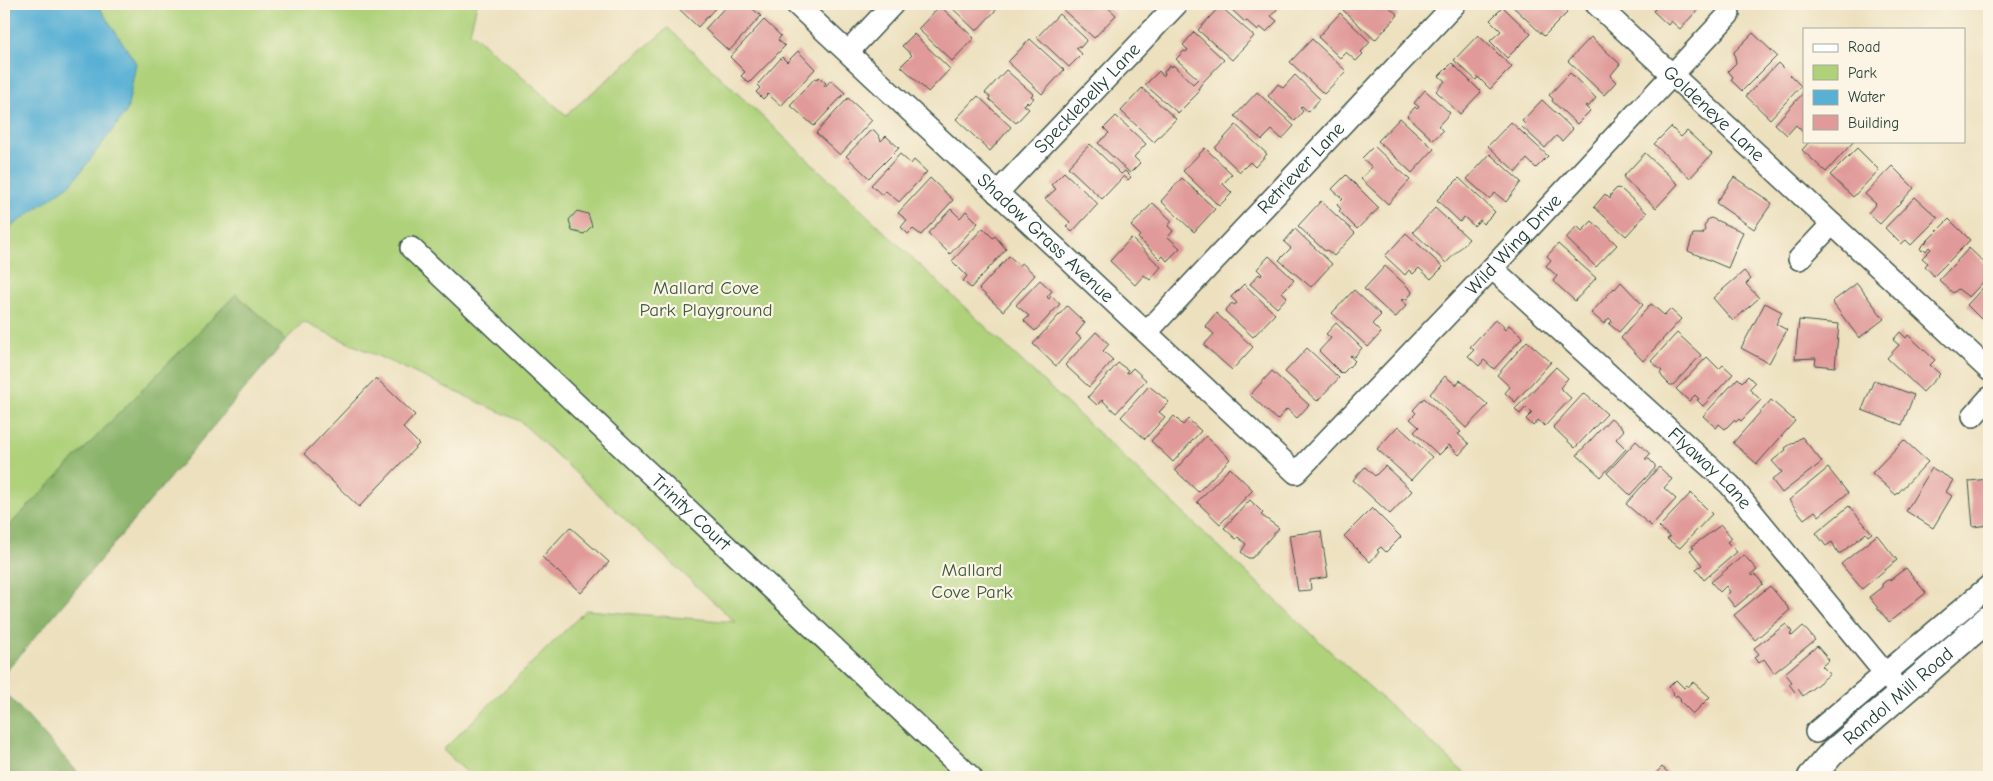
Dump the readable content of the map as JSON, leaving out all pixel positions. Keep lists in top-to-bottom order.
{
  "streets": {
    "main road": ["Randol Mill Road"],
    "street": [
      "Specklebelly Lane",
      "Goldeneye Lane",
      "Retriever Lane",
      "Shadow Grass Avenue",
      "Wild Wing Drive",
      "Flyaway Lane",
      "Trinity Court"
    ]
  },
  "crossings": [
    ["Specklebelly Lane", "Shadow Grass Avenue"],
    ["Goldeneye Lane", "Wild Wing Drive"],
    ["Retriever Lane", "Shadow Grass Avenue"],
    ["Shadow Grass Avenue", "Wild Wing Drive"],
    ["Wild Wing Drive", "Flyaway Lane"],
    ["Flyaway Lane", "Randol Mill Road"]
  ],
  "parks": ["Mallard Cove Park Playground", "Mallard Cove Park"],
  "legend": [
    "Road",
    "Park",
    "Water",
    "Building"
  ]
}
